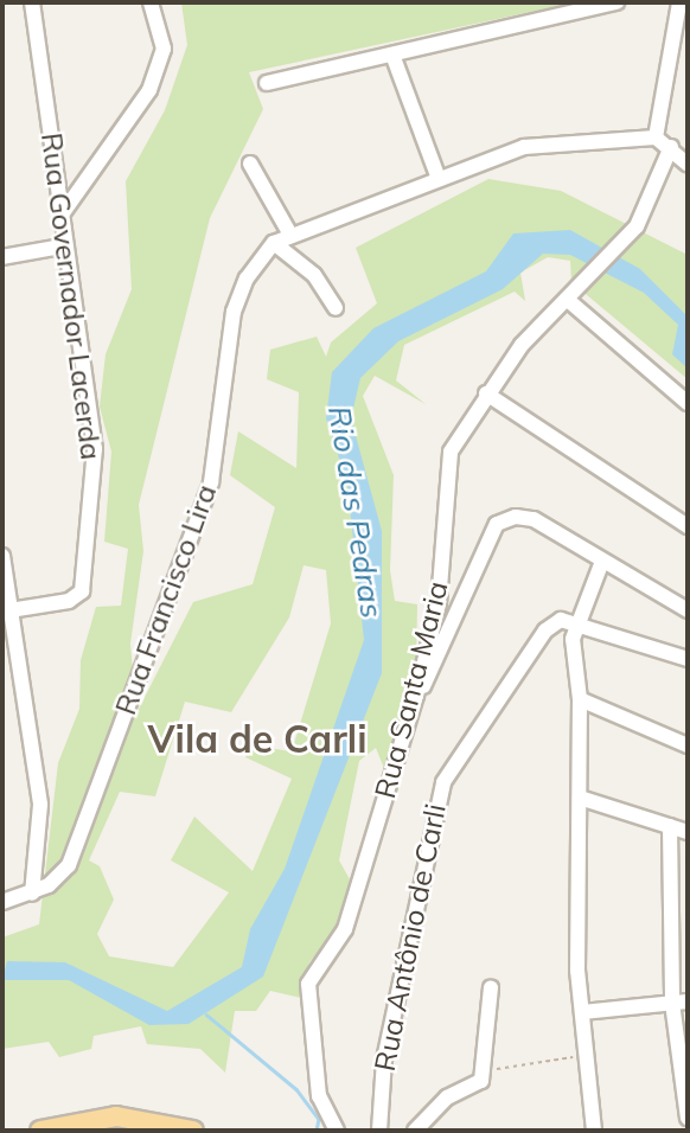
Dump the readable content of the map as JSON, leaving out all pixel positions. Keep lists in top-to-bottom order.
{
  "streets": {
    "street": [
      "Rua Governador Lacerda",
      "Rua Francisco Lira",
      "Rua Santa Maria",
      "Rua Antônio de Carli"
    ]
  },
  "districts": ["Vila de Carli"],
  "water": ["Rio das Pedras"]
}
